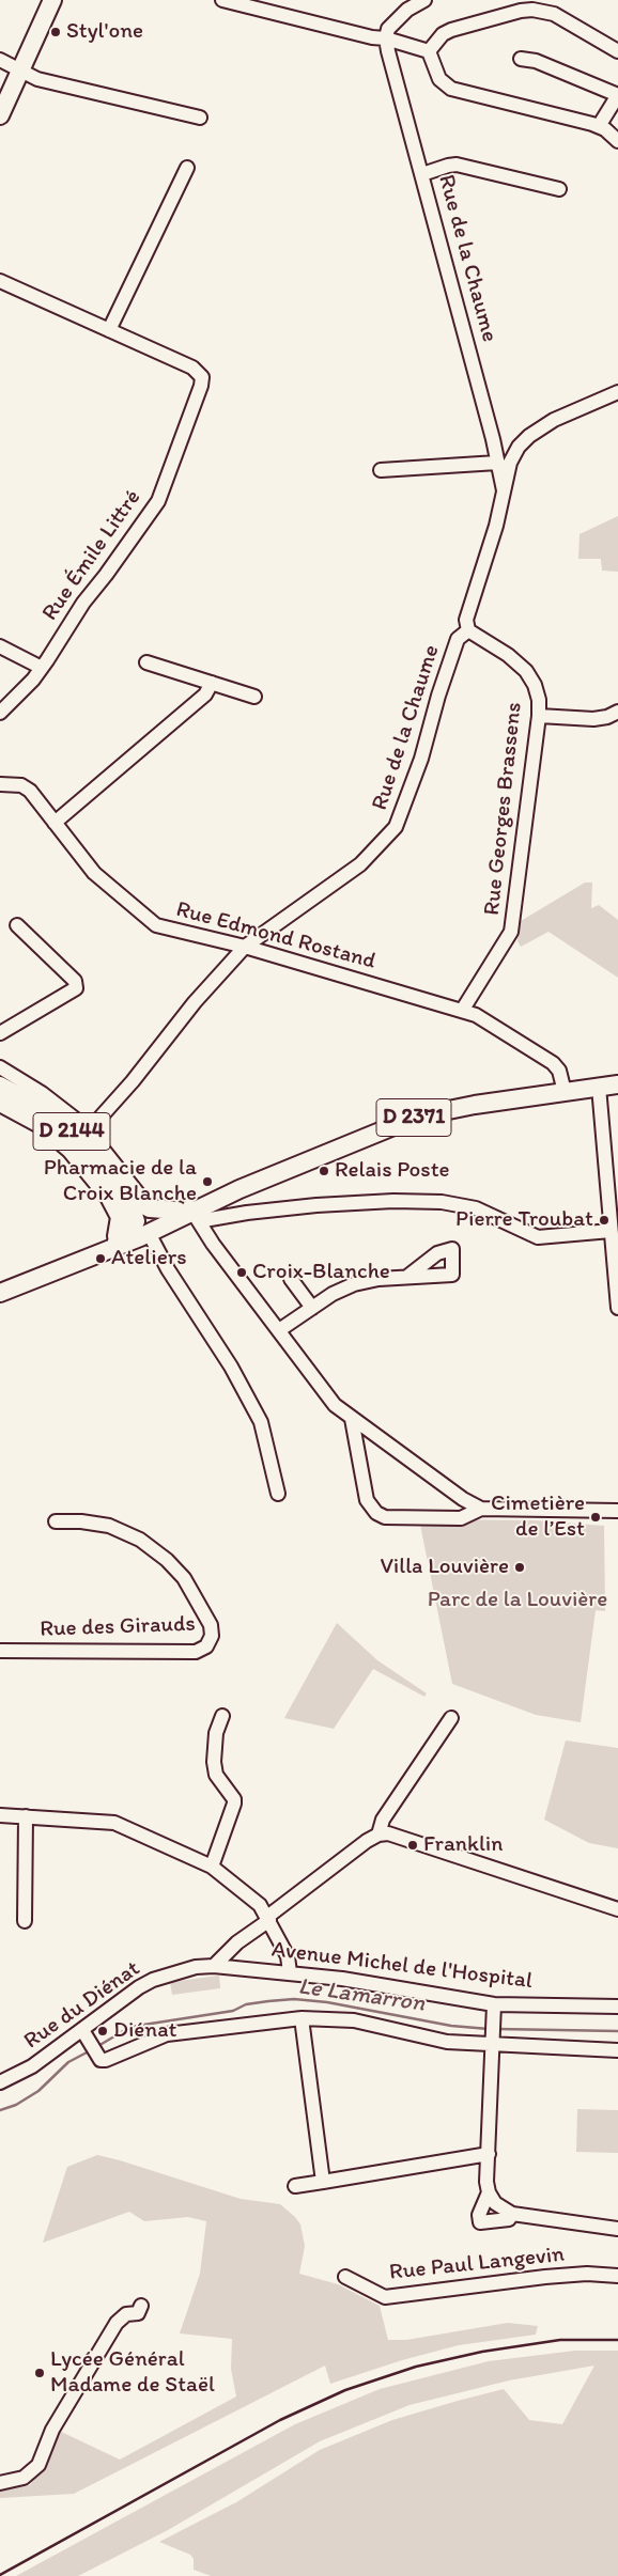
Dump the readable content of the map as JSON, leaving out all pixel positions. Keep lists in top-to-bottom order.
{
  "streets": {
    "main road": ["D 2371", "D 2144"],
    "street": [
      "Rue de la Chaume",
      "Rue Émile Littré",
      "Rue Georges Brassens",
      "Rue Edmond Rostand",
      "Rue des Girauds",
      "Avenue Michel de l'Hospital",
      "Rue du Diénat",
      "Rue Paul Langevin"
    ]
  },
  "crossings": [
    ["Rue de la Chaume", "Rue Georges Brassens"],
    ["Rue de la Chaume", "Rue Edmond Rostand"],
    ["Rue Georges Brassens", "Rue Edmond Rostand"],
    ["Rue Edmond Rostand", "D 2371"],
    ["D 2371", "D 2144"],
    ["Avenue Michel de l'Hospital", "Rue du Diénat"]
  ],
  "water": ["Le Lamarron"],
  "parks": ["Parc de la Louvière"],
  "places": [
    "Styl'one",
    "Relais Poste",
    "Pharmacie de la Croix Blanche",
    "Pierre Troubat",
    "Ateliers",
    "Croix-Blanche",
    "Cimetière de l’Est",
    "Villa Louvière",
    "Franklin",
    "Diénat",
    "Lycée Général Madame de Staël"
  ]
}
